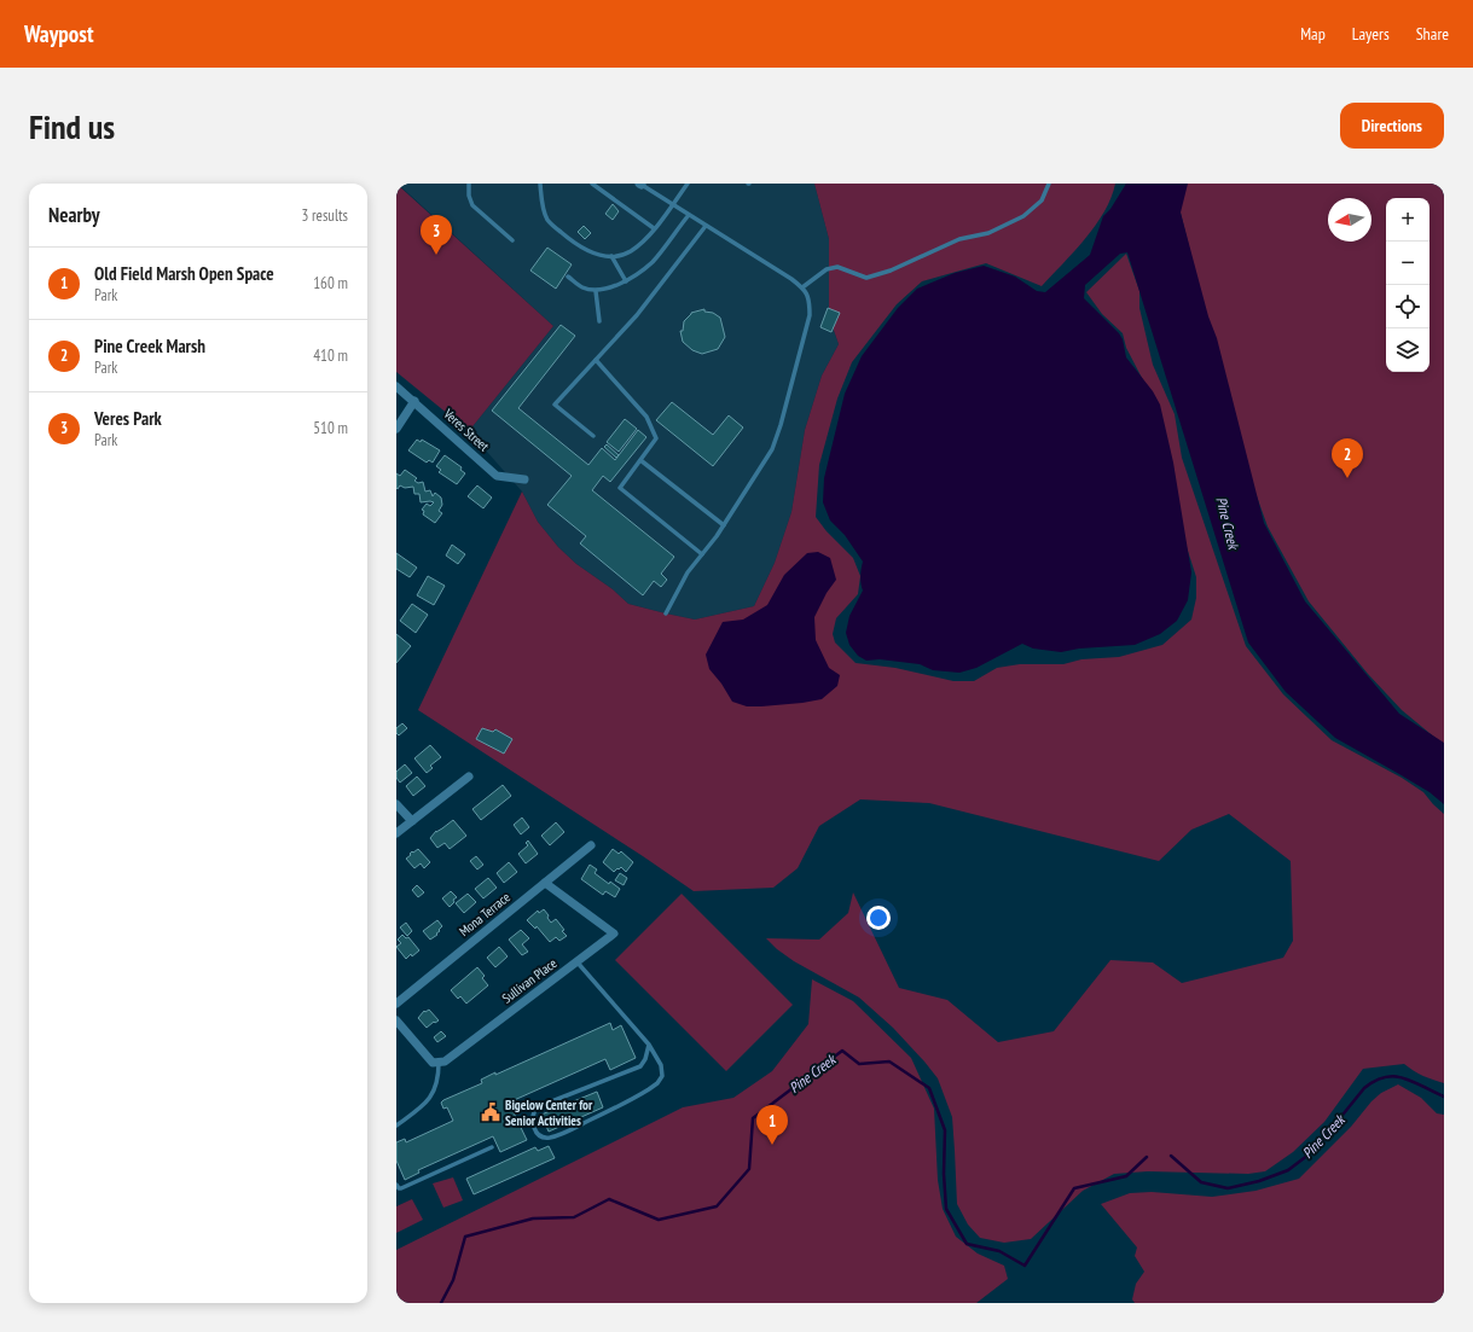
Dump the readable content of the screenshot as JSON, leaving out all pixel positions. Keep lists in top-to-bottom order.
{
  "streets": {
    "street": ["Veres Street", "Mona Terrace", "Sullivan Place"]
  },
  "crossings": [
    ["Mona Terrace", "Sullivan Place"]
  ],
  "water": ["Pine Creek"],
  "places": {
    "public building": ["Bigelow Center for Senior Activities"]
  },
  "north": "left",
  "page": {
    "header": "Waypost",
    "nav": ["Map", "Layers", "Share"],
    "buttons": "Directions",
    "title": "Find us",
    "heading": ["Nearby", "3 results"],
    "map_buttons": ["+", "−"],
    "pins": ["3", "2", "1"],
    "list": [
      {
        "mark": "1",
        "name": "Old Field Marsh Open Space",
        "note": "Park",
        "value": "160 m"
      },
      {
        "mark": "2",
        "name": "Pine Creek Marsh",
        "note": "Park",
        "value": "410 m"
      },
      {
        "mark": "3",
        "name": "Veres Park",
        "note": "Park",
        "value": "510 m"
      }
    ]
  }
}
